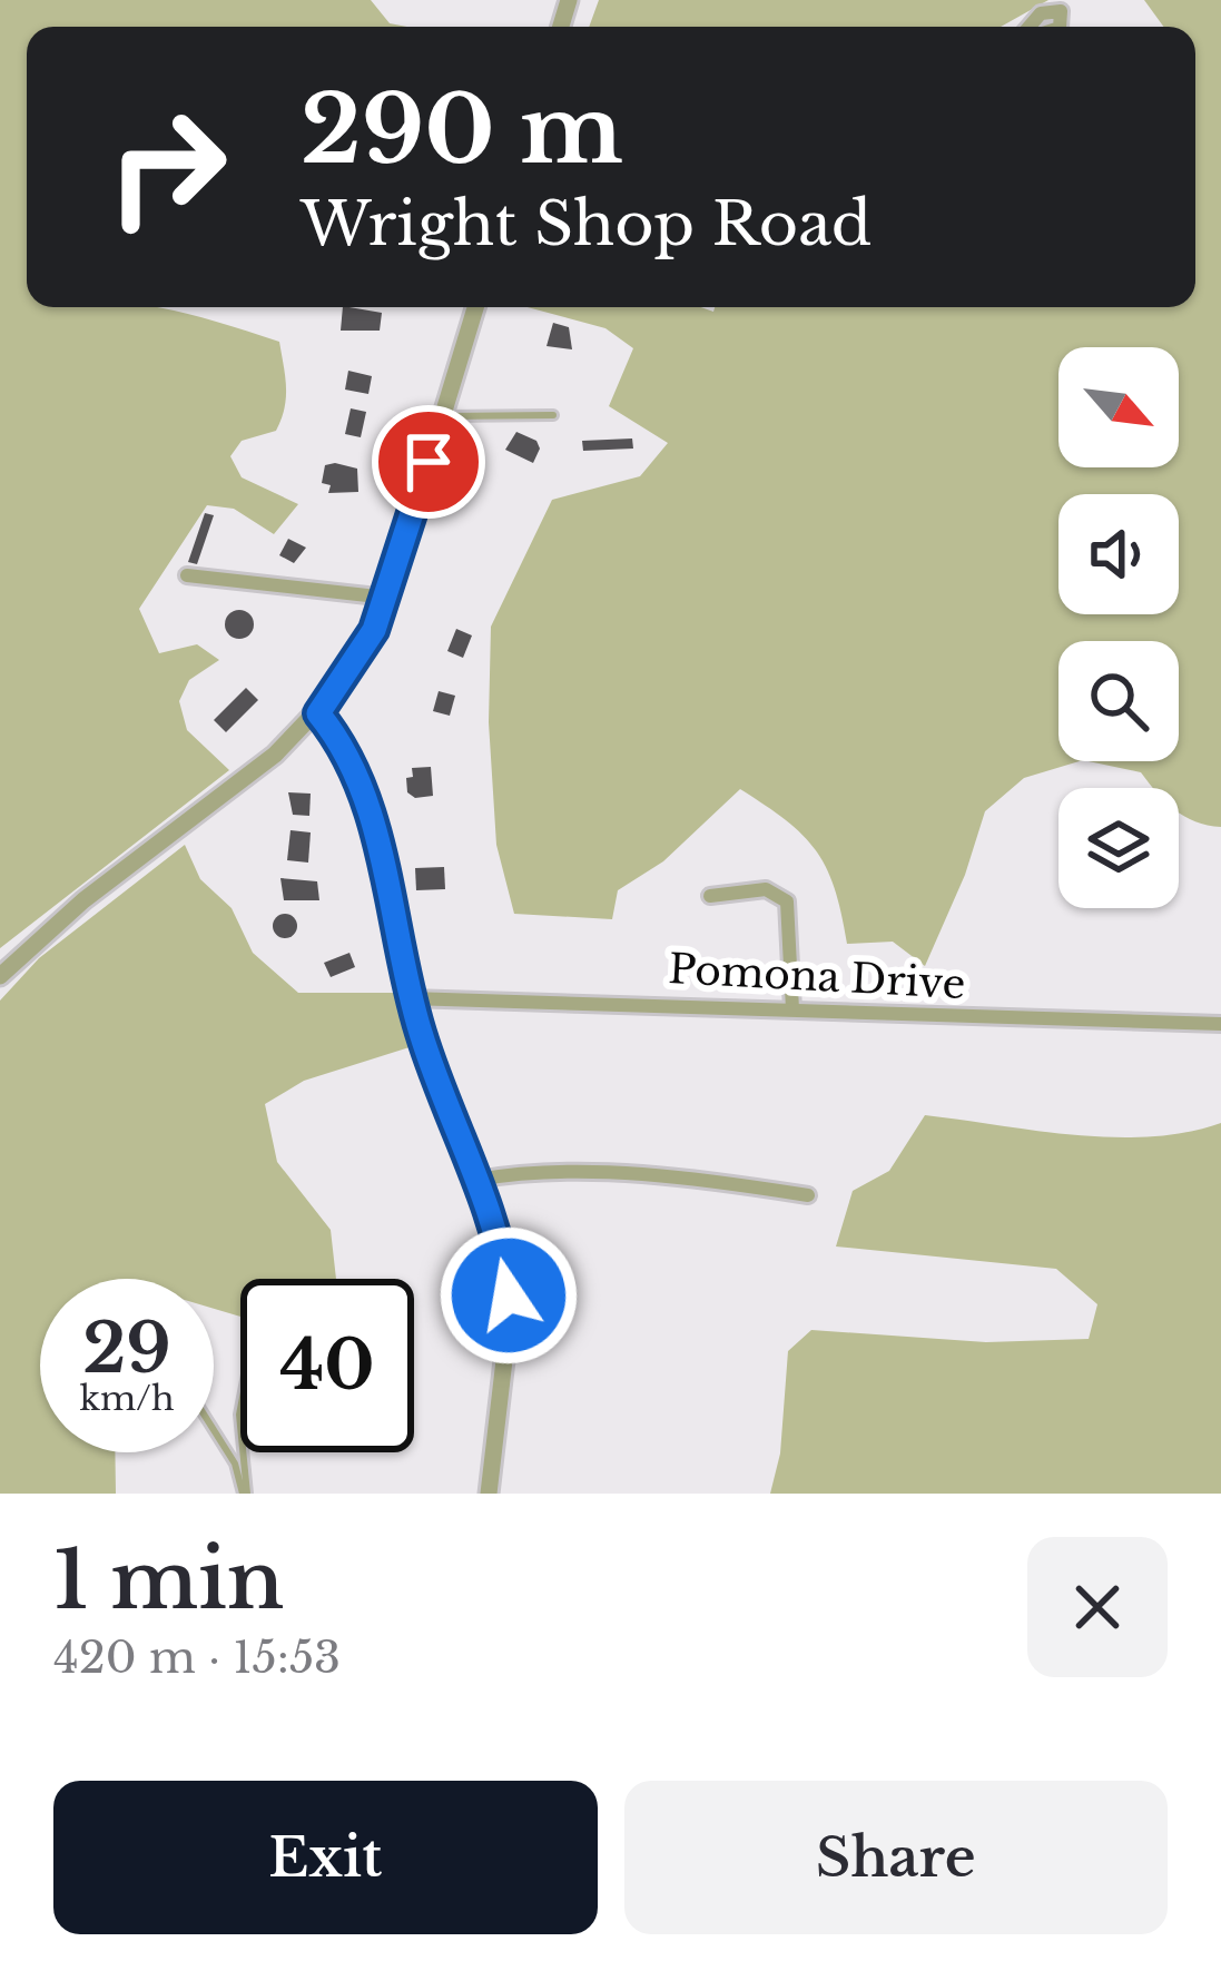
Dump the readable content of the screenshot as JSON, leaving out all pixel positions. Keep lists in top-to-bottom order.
{
  "streets": {
    "street": ["Pomona Drive"]
  },
  "north": "bottom right",
  "page": {
    "turn": ["290 m", "Wright Shop Road"],
    "speed": "29 km/h",
    "limit": "40",
    "heading": ["1 min", "420 m · 15:53"],
    "buttons": ["Exit", "Share"]
  }
}
